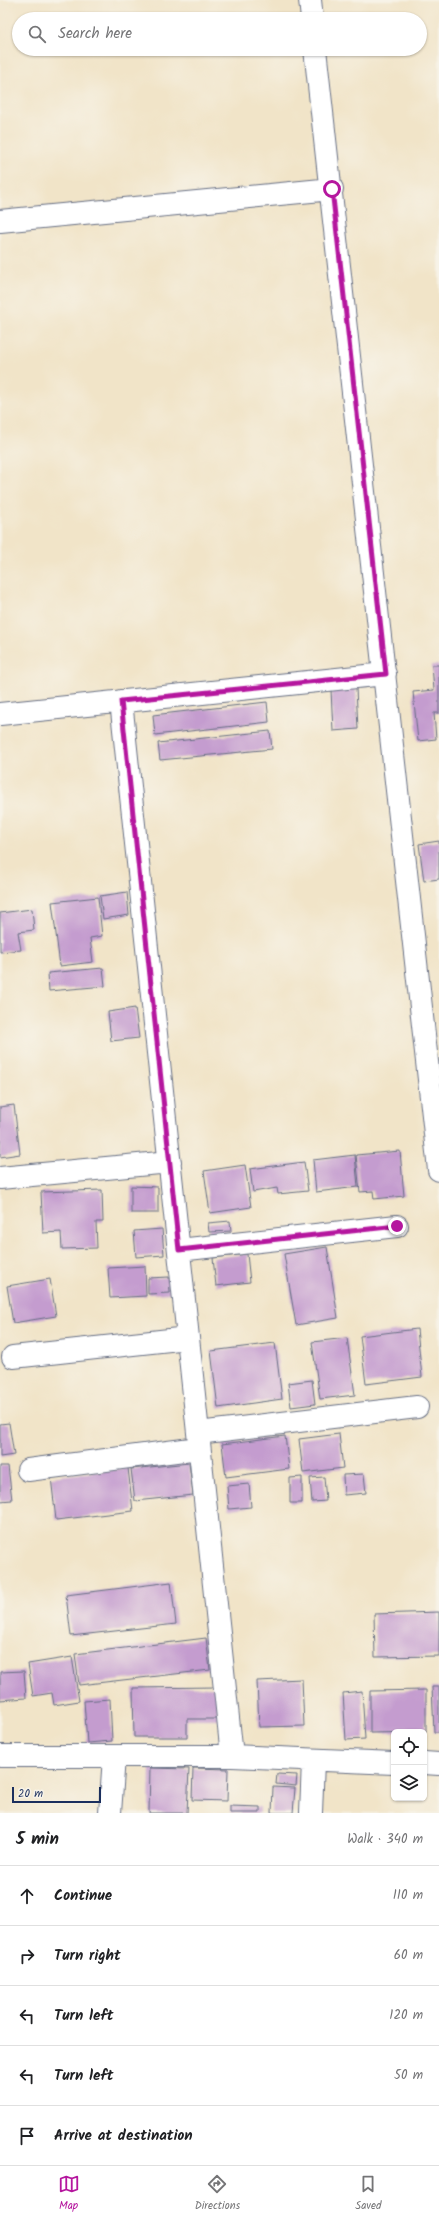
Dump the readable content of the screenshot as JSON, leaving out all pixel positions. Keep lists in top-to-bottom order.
{
  "scale_bar": "20 m",
  "page": {
    "search": "Search here",
    "scale": "20 m",
    "heading": ["5 min", "Walk · 340 m"],
    "list": [
      ["Continue", "110 m"],
      ["Turn right", "60 m"],
      ["Turn left", "120 m"],
      ["Turn left", "50 m"],
      "Arrive at destination"
    ],
    "nav": ["Map", "Directions", "Saved"]
  }
}
